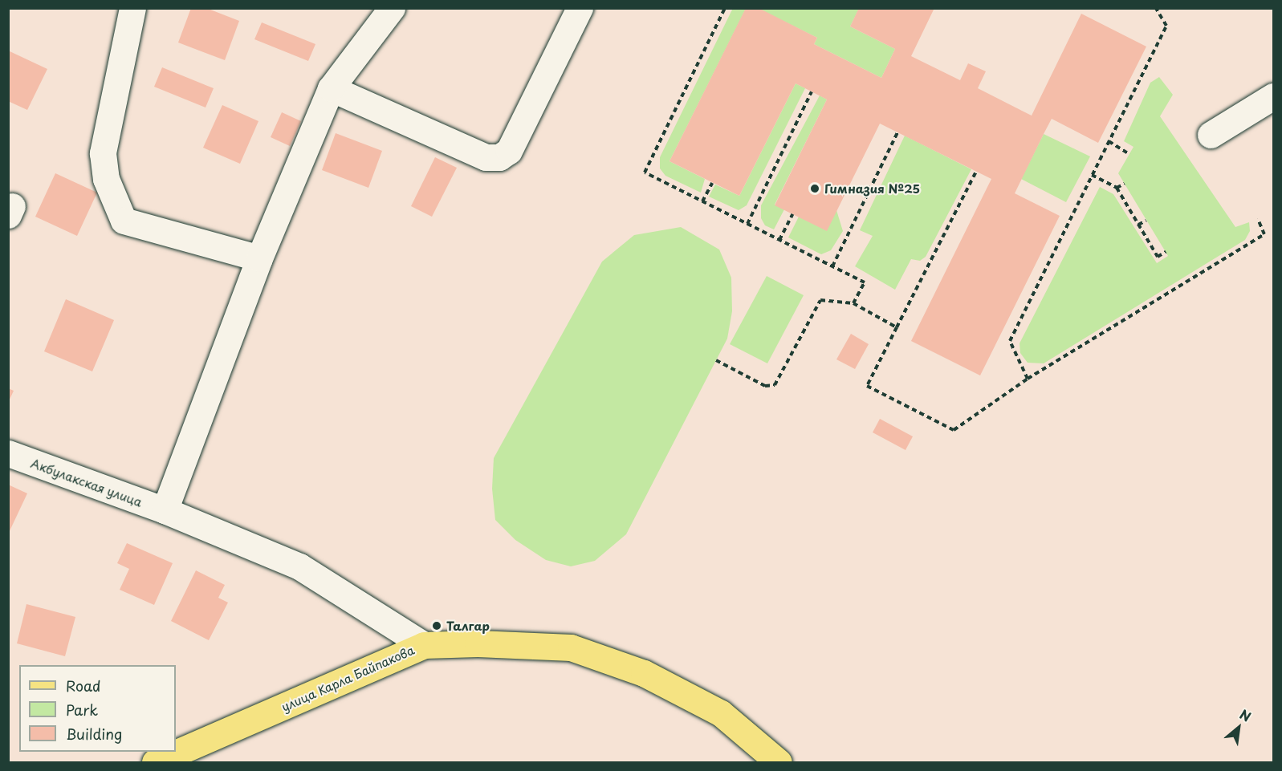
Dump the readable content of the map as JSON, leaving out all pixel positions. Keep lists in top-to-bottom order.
{
  "streets": {
    "main road": ["улица Карла Байпакова"],
    "street": ["Акбулакская улица"]
  },
  "crossings": [
    ["Акбулакская улица", "улица Карла Байпакова"]
  ],
  "places": ["Гимназия №25", "Талгар"],
  "legend": ["Road", "Park", "Building"],
  "north": "top right"
}
